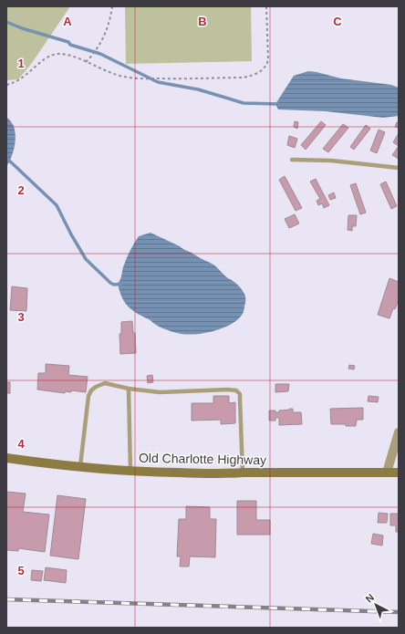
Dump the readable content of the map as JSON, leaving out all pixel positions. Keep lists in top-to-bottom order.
{
  "streets": {
    "main road": ["Old Charlotte Highway"]
  },
  "north": "top left",
  "grid": {
    "columns": ["A", "B", "C"],
    "rows": [
      "1",
      "2",
      "3",
      "4",
      "5"
    ]
  }
}
